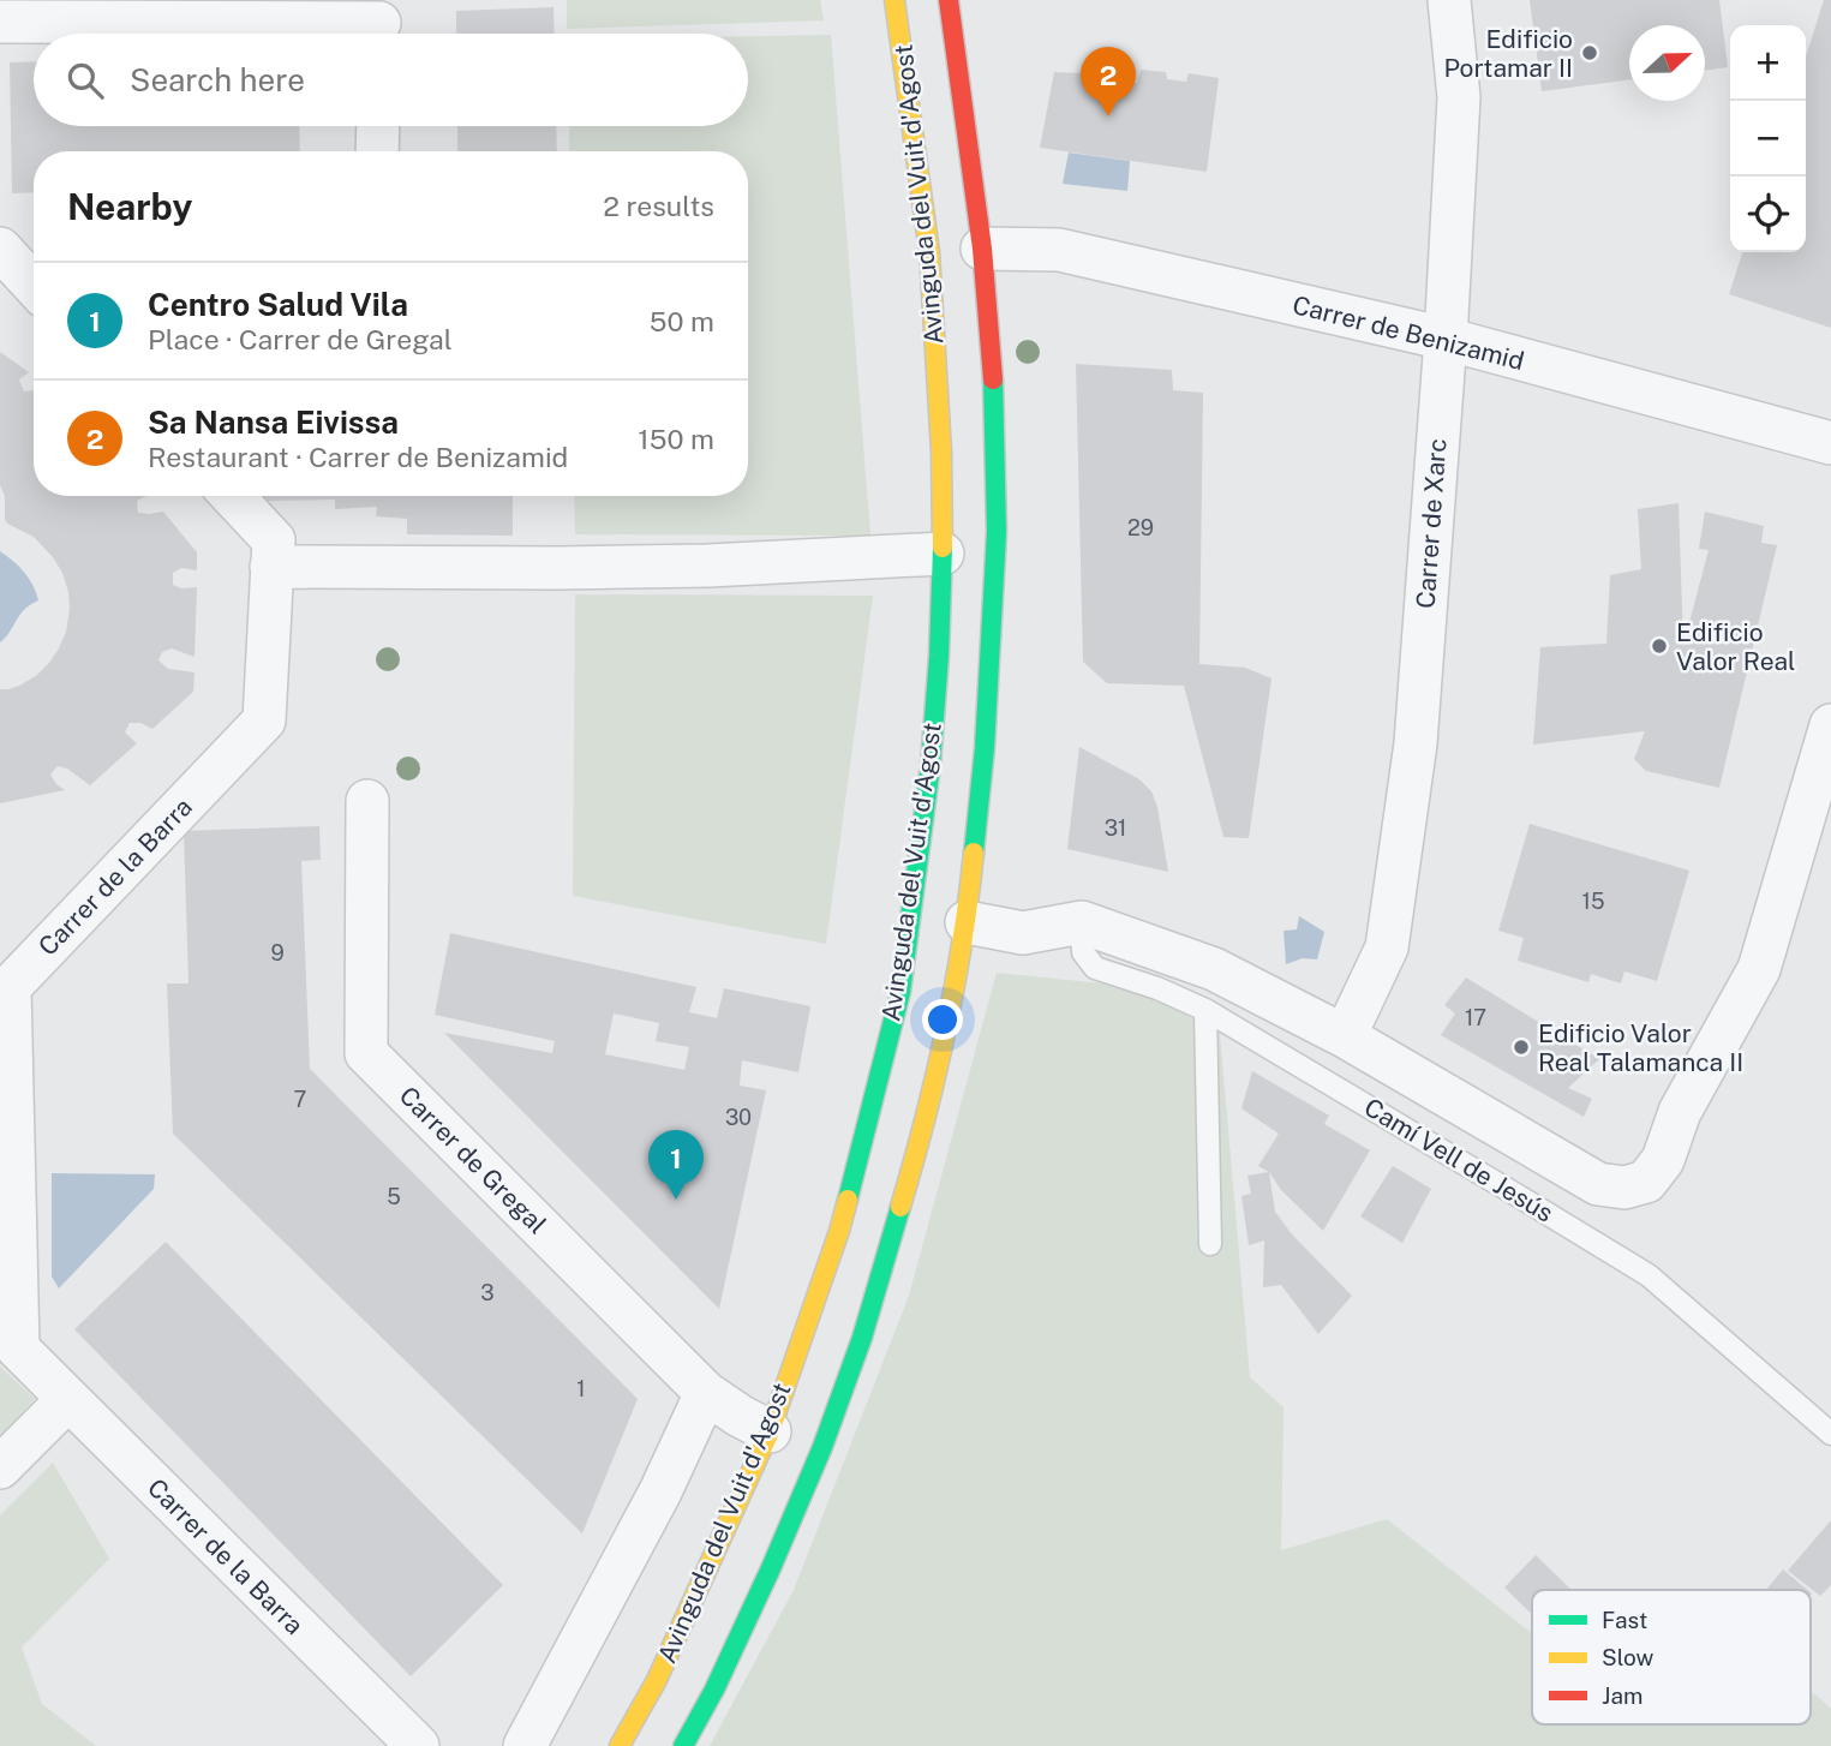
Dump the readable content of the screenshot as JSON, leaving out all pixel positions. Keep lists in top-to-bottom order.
{
  "streets": {
    "street": [
      "Avinguda del Vuit d'Agost",
      "Carrer de Benizamid",
      "Carrer de Xarc",
      "Carrer de la Barra",
      "Carrer de Gregal",
      "Camí Vell de Jesús"
    ]
  },
  "crossings": [
    ["Avinguda del Vuit d'Agost", "Carrer de Benizamid"],
    ["Avinguda del Vuit d'Agost", "Carrer de Gregal"],
    ["Avinguda del Vuit d'Agost", "Camí Vell de Jesús"],
    ["Carrer de Benizamid", "Carrer de Xarc"],
    ["Carrer de Xarc", "Camí Vell de Jesús"]
  ],
  "places": ["Edificio Portamar II", "Edificio Valor Real", "Edificio Valor Real Talamanca II"],
  "house_numbers": [
    "29",
    "31",
    "15",
    "9",
    "17",
    "7",
    "30",
    "5",
    "3",
    "1"
  ],
  "legend": ["Fast", "Slow", "Jam"],
  "north": "right",
  "page": {
    "map_buttons": ["+", "−"],
    "search": "Search here",
    "pins": ["2", "1"],
    "heading": ["Nearby", "2 results"],
    "list": [
      {
        "mark": "1",
        "name": "Centro Salud Vila",
        "note": "Place · Carrer de Gregal",
        "value": "50 m"
      },
      {
        "mark": "2",
        "name": "Sa Nansa Eivissa",
        "note": "Restaurant · Carrer de Benizamid",
        "value": "150 m"
      }
    ]
  }
}
